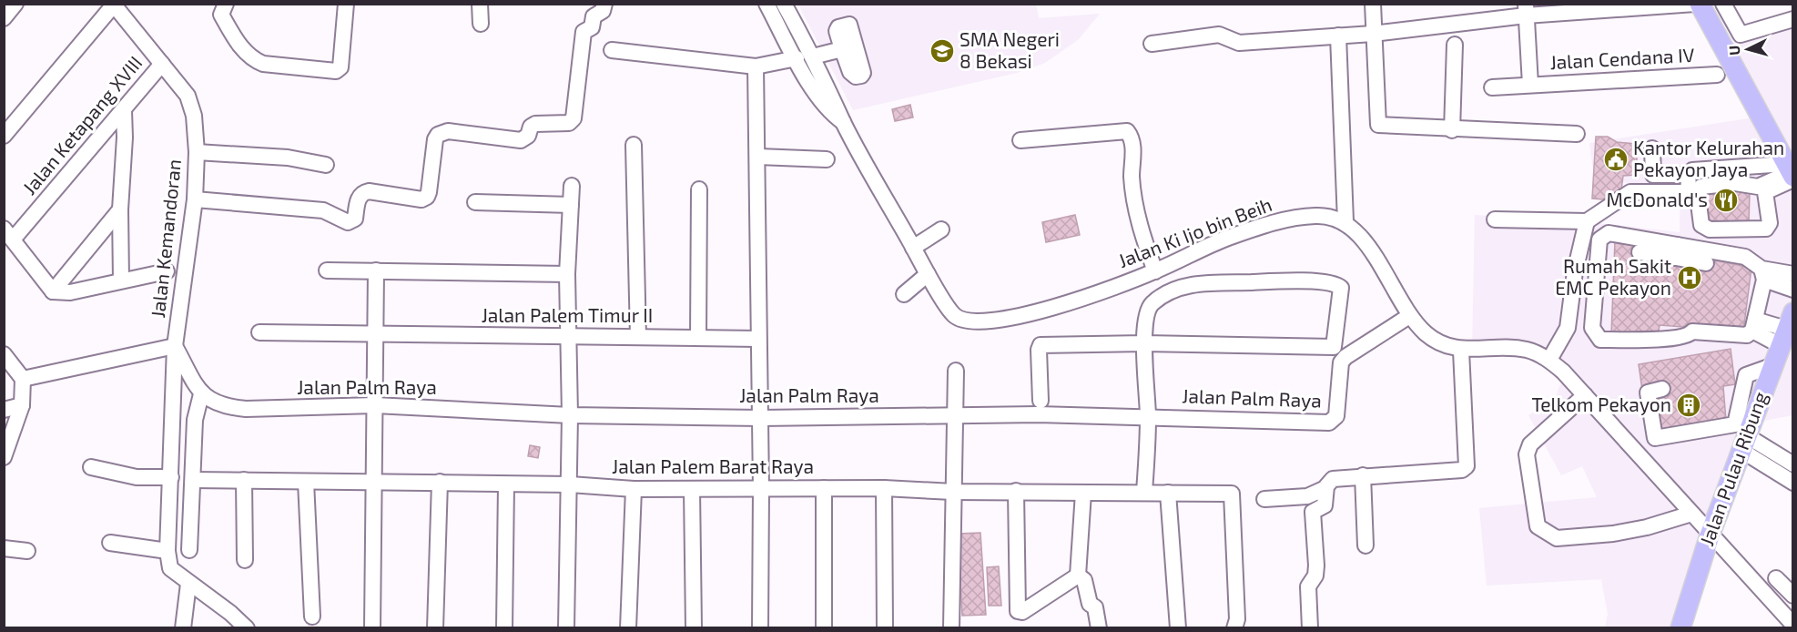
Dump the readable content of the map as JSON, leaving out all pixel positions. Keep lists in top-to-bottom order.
{
  "streets": {
    "main road": ["Jalan Pulau Ribung"],
    "street": [
      "Jalan Cendana IV",
      "Jalan Ketapang XVIII",
      "Jalan Ki Ijo bin Beih",
      "Jalan Kemandoran",
      "Jalan Palem Timur II",
      "Jalan Palm Raya",
      "Jalan Palem Barat Raya"
    ]
  },
  "crossings": [
    ["Jalan Ketapang XVIII", "Jalan Kemandoran"]
  ],
  "places": {
    "school or university": ["SMA Negeri 8 Bekasi"],
    "public building": ["Kantor Kelurahan Pekayon Jaya"],
    "restaurant": ["McDonald's"],
    "hospital": ["Rumah Sakit EMC Pekayon"],
    "building": ["Telkom Pekayon"]
  },
  "north": "left"
}
